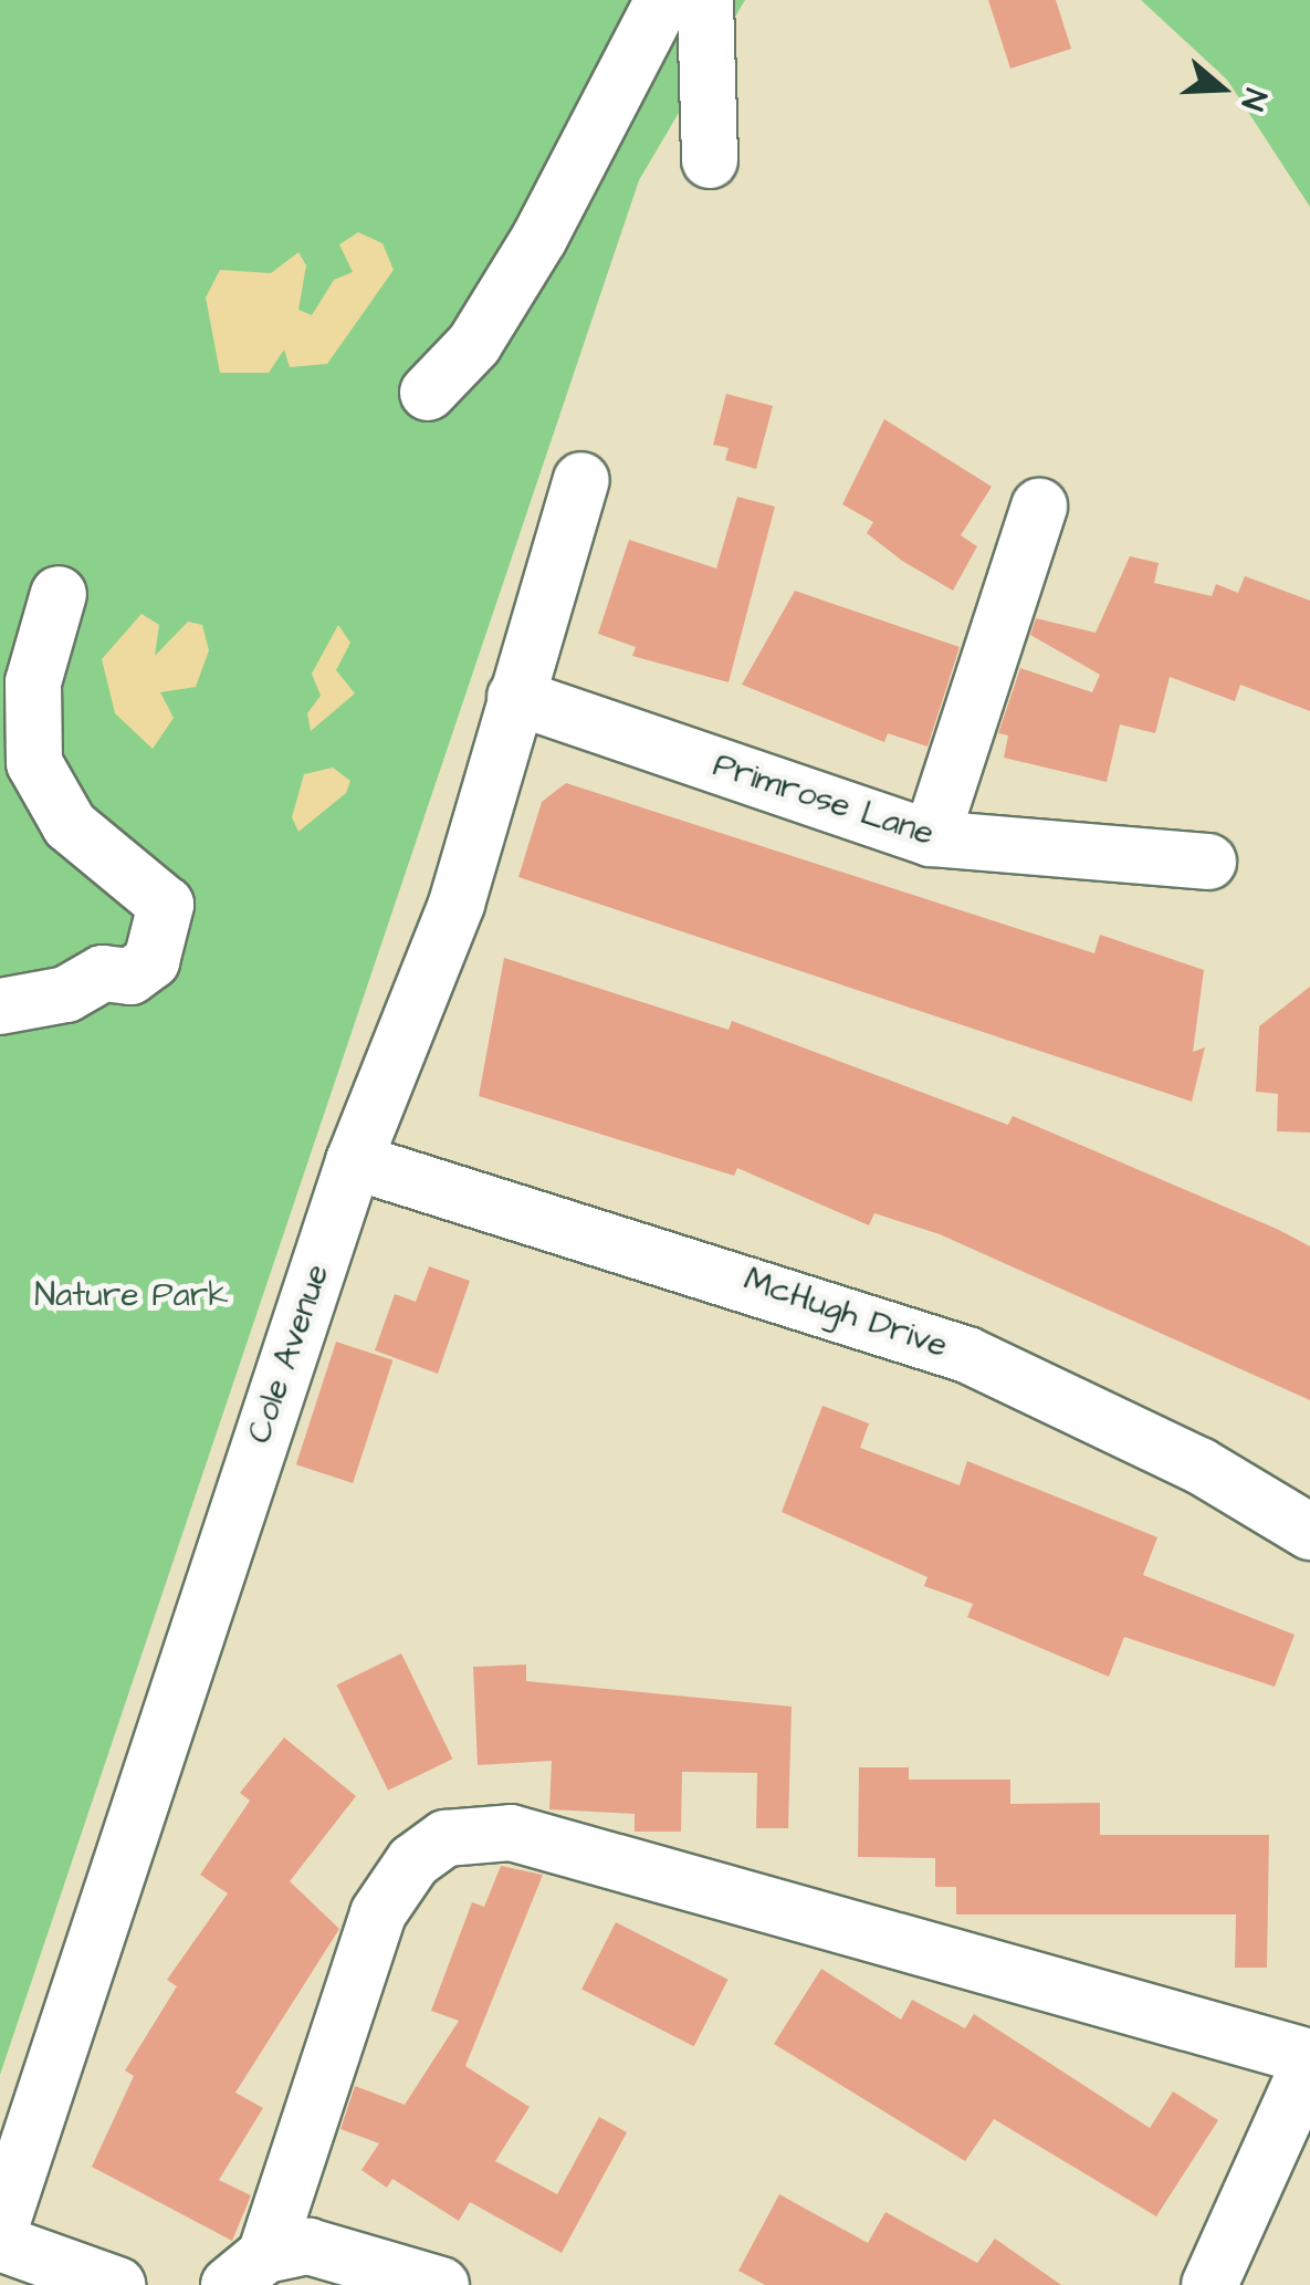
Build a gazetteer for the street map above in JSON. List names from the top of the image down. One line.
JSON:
{"streets":{"street":["Primrose Lane","McHugh Drive","Cole Avenue"]},"crossings":[["Primrose Lane","Cole Avenue"],["McHugh Drive","Cole Avenue"]],"parks":["Nature Park"],"north":"right"}
